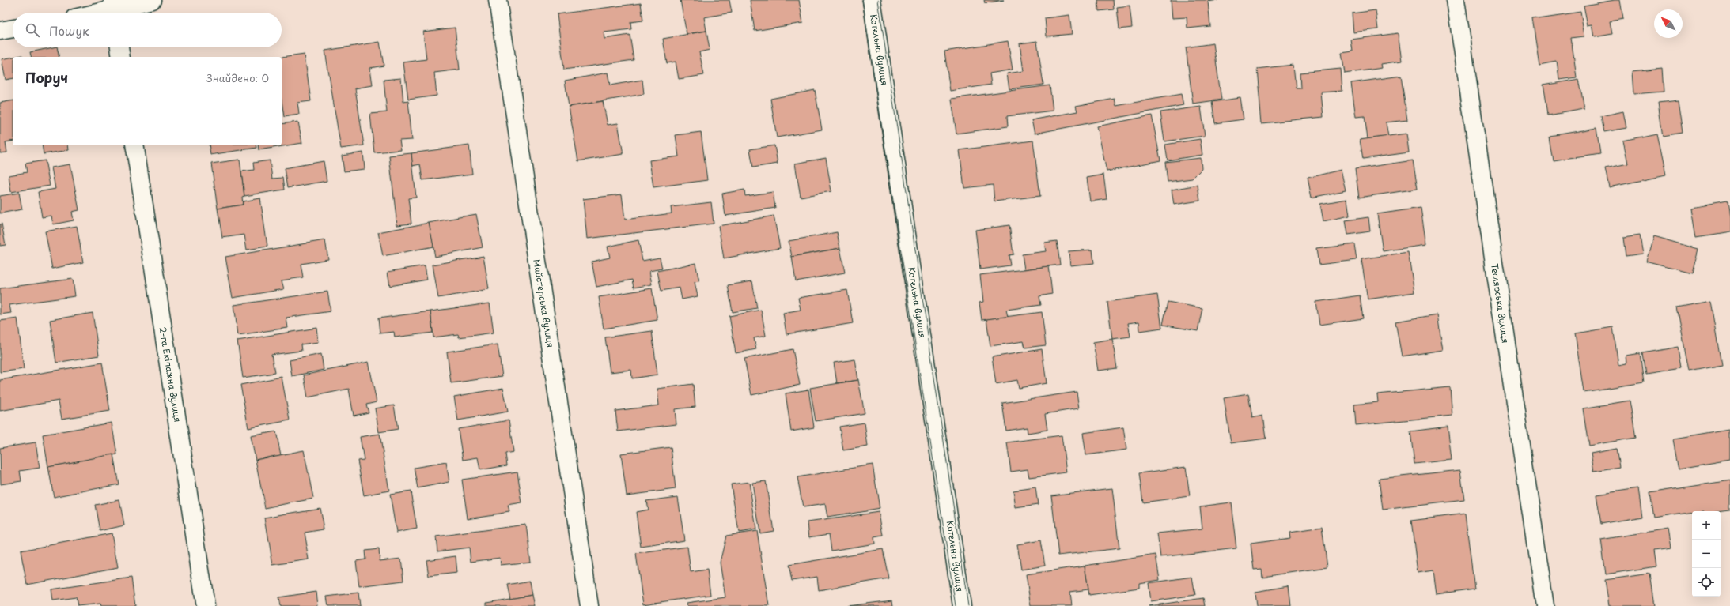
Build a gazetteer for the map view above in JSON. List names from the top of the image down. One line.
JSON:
{"streets":{"street":["Котельна вулиця","Майстерська вулиця","Теслярська вулиця","2-га Екіпажна вулиця"]},"north":"top left","page":{"search":"Пошук","heading":["Поруч","Знайдено: 0"],"map_buttons":["+","−"]}}
